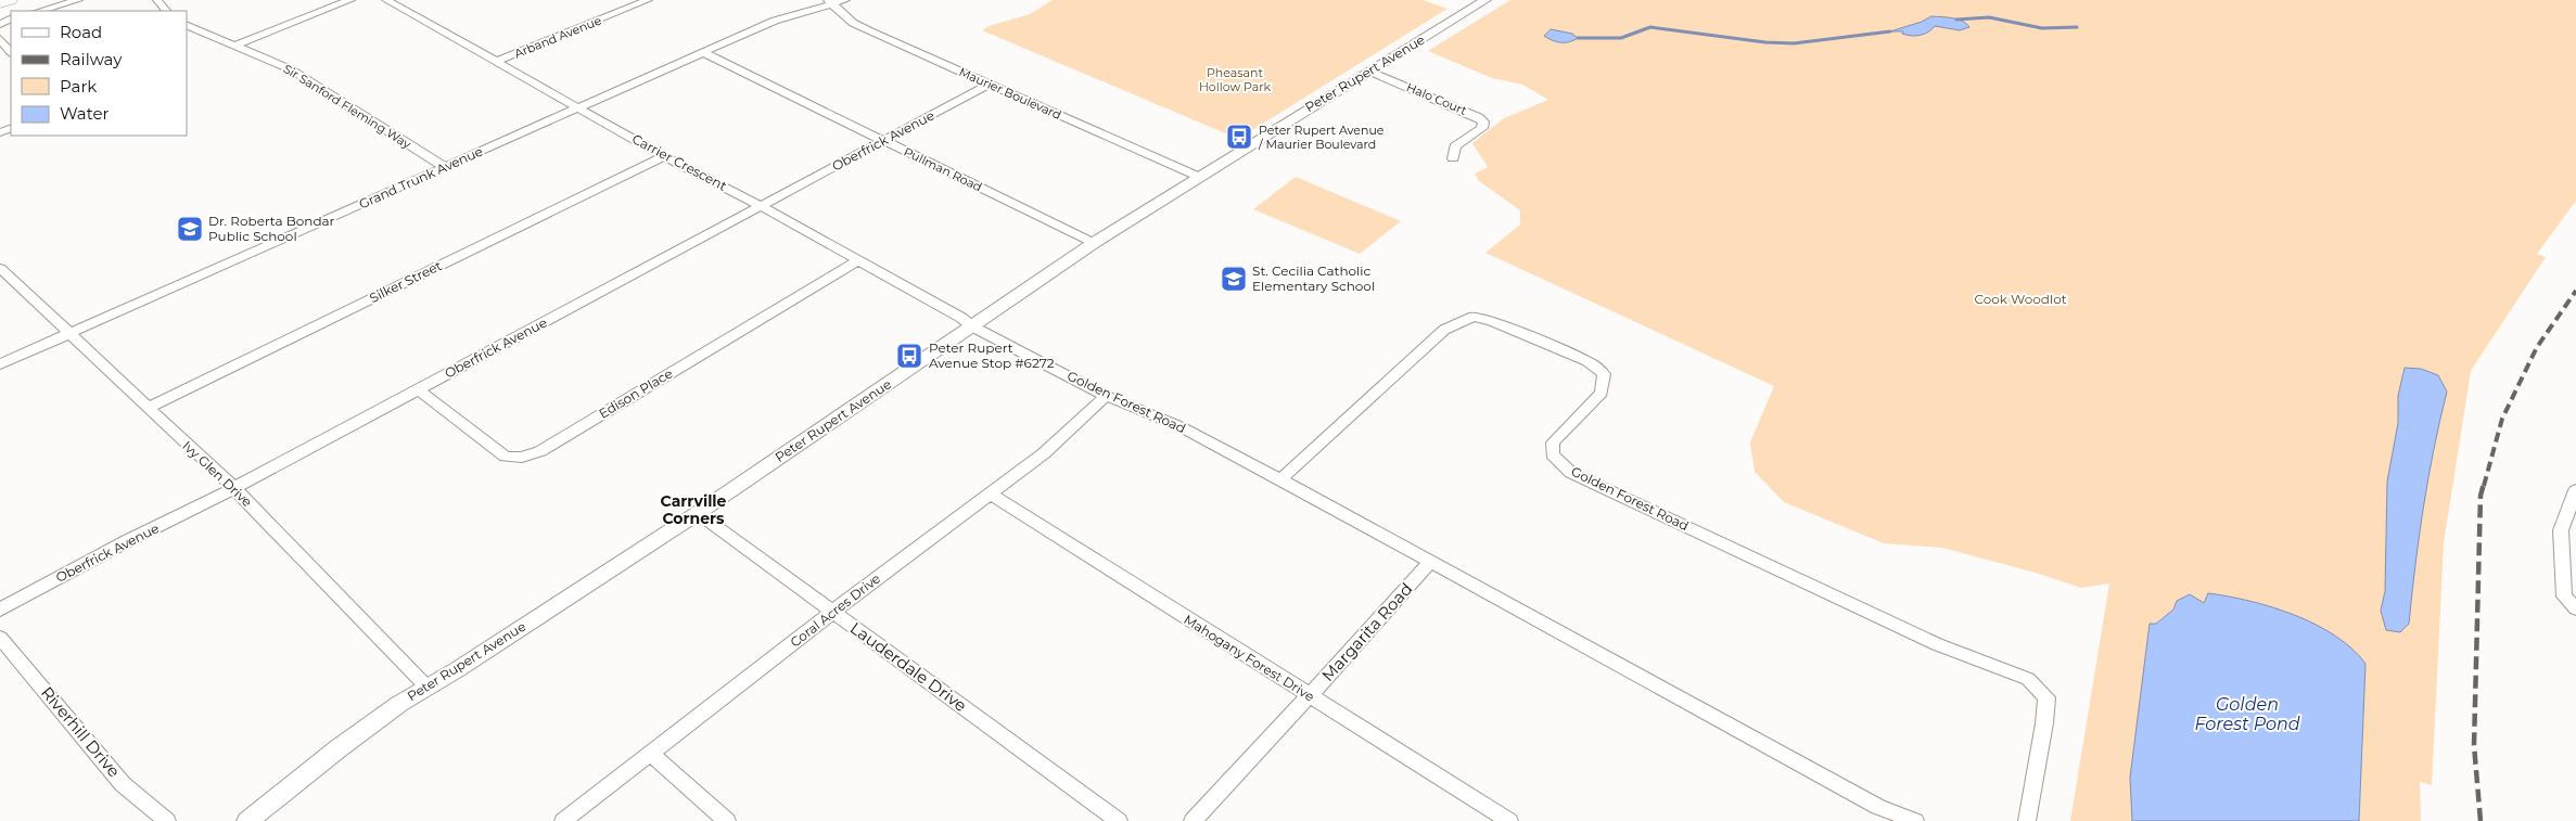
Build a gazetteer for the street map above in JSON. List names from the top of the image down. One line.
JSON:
{"streets":{"street":["Arband Avenue","Peter Rupert Avenue","Maurier Boulevard","Halo Court","Sir Sanford Fleming Way","Oberfrick Avenue","Carrier Crescent","Pullman Road","Grand Trunk Avenue","Silker Street","Edison Place","Golden Forest Road","Ivy Glen Drive","Coral Acres Drive","Margarita Road","Mahogany Forest Drive","Lauderdale Drive","Riverhill Drive"]},"crossings":[["Arband Avenue","Carrier Crescent"],["Peter Rupert Avenue","Maurier Boulevard"],["Peter Rupert Avenue","Halo Court"],["Peter Rupert Avenue","Carrier Crescent"],["Peter Rupert Avenue","Pullman Road"],["Peter Rupert Avenue","Golden Forest Road"],["Peter Rupert Avenue","Ivy Glen Drive"],["Peter Rupert Avenue","Lauderdale Drive"],["Maurier Boulevard","Oberfrick Avenue"],["Maurier Boulevard","Grand Trunk Avenue"],["Sir Sanford Fleming Way","Grand Trunk Avenue"],["Oberfrick Avenue","Carrier Crescent"],["Oberfrick Avenue","Pullman Road"],["Oberfrick Avenue","Edison Place"],["Oberfrick Avenue","Ivy Glen Drive"],["Carrier Crescent","Grand Trunk Avenue"],["Carrier Crescent","Silker Street"],["Carrier Crescent","Edison Place"],["Carrier Crescent","Golden Forest Road"],["Pullman Road","Grand Trunk Avenue"],["Grand Trunk Avenue","Ivy Glen Drive"],["Silker Street","Ivy Glen Drive"],["Golden Forest Road","Coral Acres Drive"],["Golden Forest Road","Margarita Road"],["Coral Acres Drive","Mahogany Forest Drive"],["Coral Acres Drive","Lauderdale Drive"],["Margarita Road","Mahogany Forest Drive"]],"districts":["Carrville Corners"],"water":["Golden Forest Pond"],"parks":["Pheasant Hollow Park","Cook Woodlot"],"places":{"bus stop":["Peter Rupert Avenue / Maurier Boulevard","Peter Rupert Avenue Stop #6272"],"school or university":["Dr. Roberta Bondar Public School","St. Cecilia Catholic Elementary School"]},"legend":["Road","Railway","Park","Water"]}
